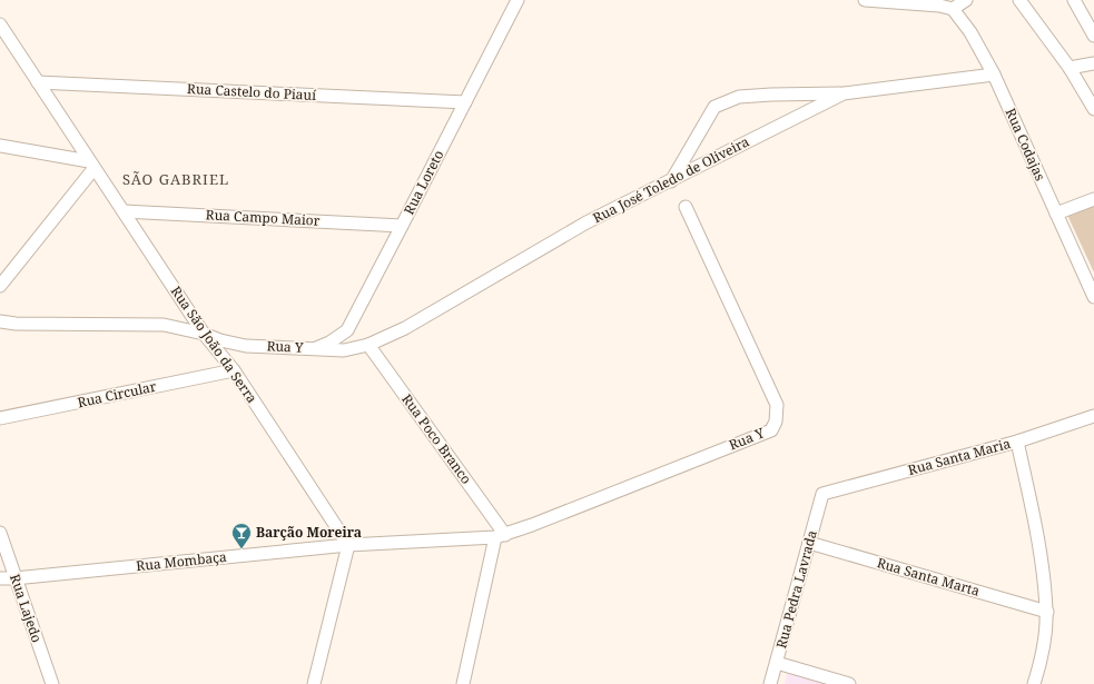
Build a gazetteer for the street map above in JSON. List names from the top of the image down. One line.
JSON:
{"streets":{"street":["Rua Castelo do Piauí","Rua Codajas","Rua José Toledo de Oliveira","Rua Loreto","Rua Campo Maior","Rua São João da Serra","Rua Y","Rua Circular","Rua Poco Branco","Rua Santa Maria","Rua Mombaça","Rua Santa Marta","Rua Pedra Lavrada","Rua Lajedo"]},"crossings":[["Rua Castelo do Piauí","Rua Loreto"],["Rua Castelo do Piauí","Rua São João da Serra"],["Rua Codajas","Rua José Toledo de Oliveira"],["Rua José Toledo de Oliveira","Rua Y"],["Rua José Toledo de Oliveira","Rua Poco Branco"],["Rua Loreto","Rua Campo Maior"],["Rua Loreto","Rua Y"],["Rua Campo Maior","Rua São João da Serra"],["Rua São João da Serra","Rua Y"],["Rua São João da Serra","Rua Circular"],["Rua São João da Serra","Rua Mombaça"],["Rua Y","Rua Poco Branco"],["Rua Y","Rua Mombaça"],["Rua Poco Branco","Rua Mombaça"],["Rua Santa Maria","Rua Pedra Lavrada"],["Rua Mombaça","Rua Lajedo"],["Rua Santa Marta","Rua Pedra Lavrada"]],"districts":["SÃO GABRIEL"],"places":{"bar":["Barção Moreira"]}}
